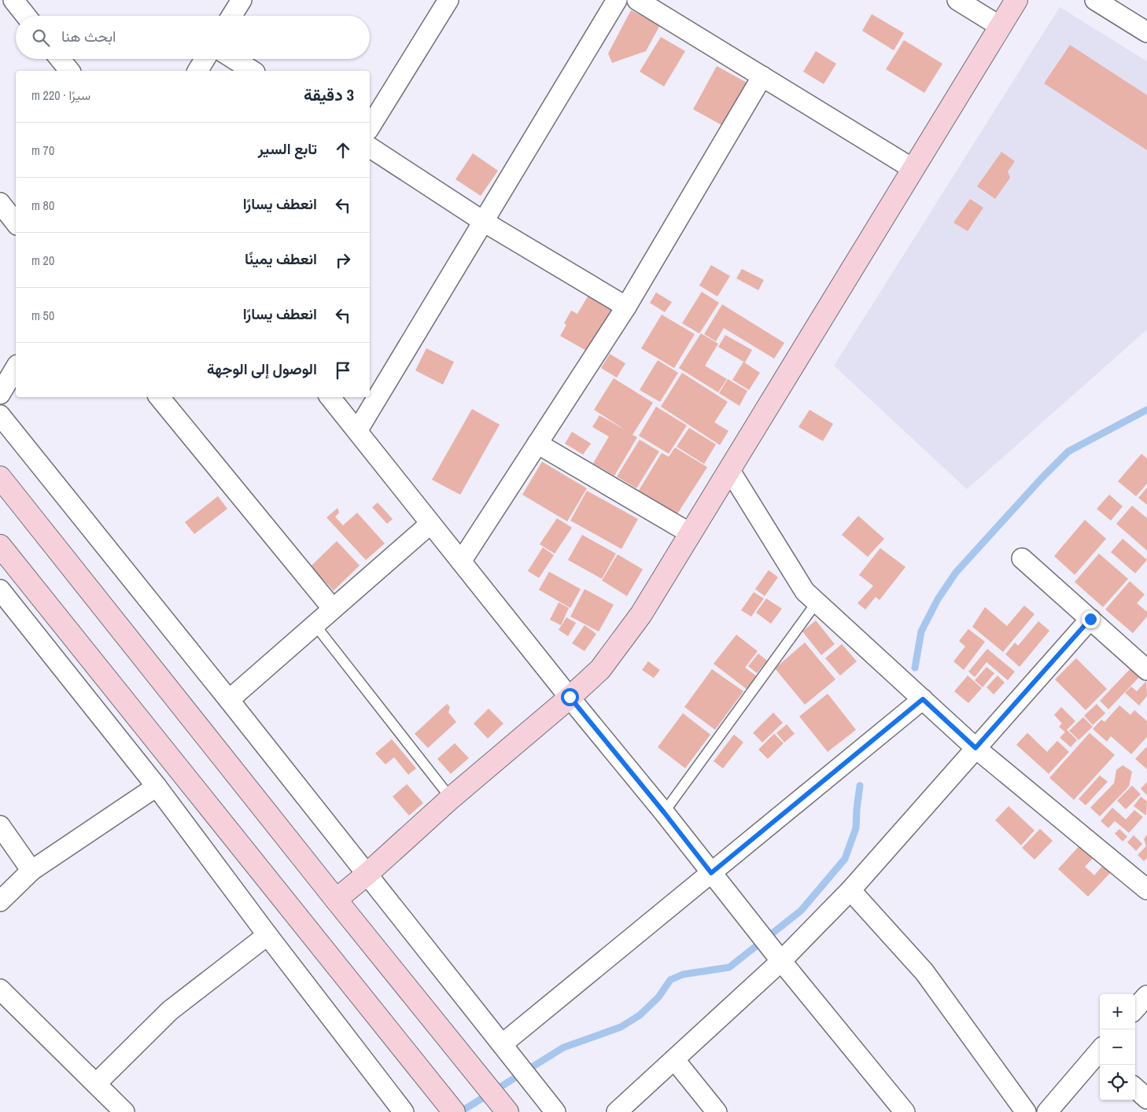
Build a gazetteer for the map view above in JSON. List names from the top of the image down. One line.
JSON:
{"page":{"search":"ابحث هنا","heading":["3 دقيقة","سيرًا · 220 m"],"list":[["تابع السير","70 m"],["انعطف يسارًا","80 m"],["انعطف يمينًا","20 m"],["انعطف يسارًا","50 m"],"الوصول إلى الوجهة"],"map_buttons":["+","−"]}}
